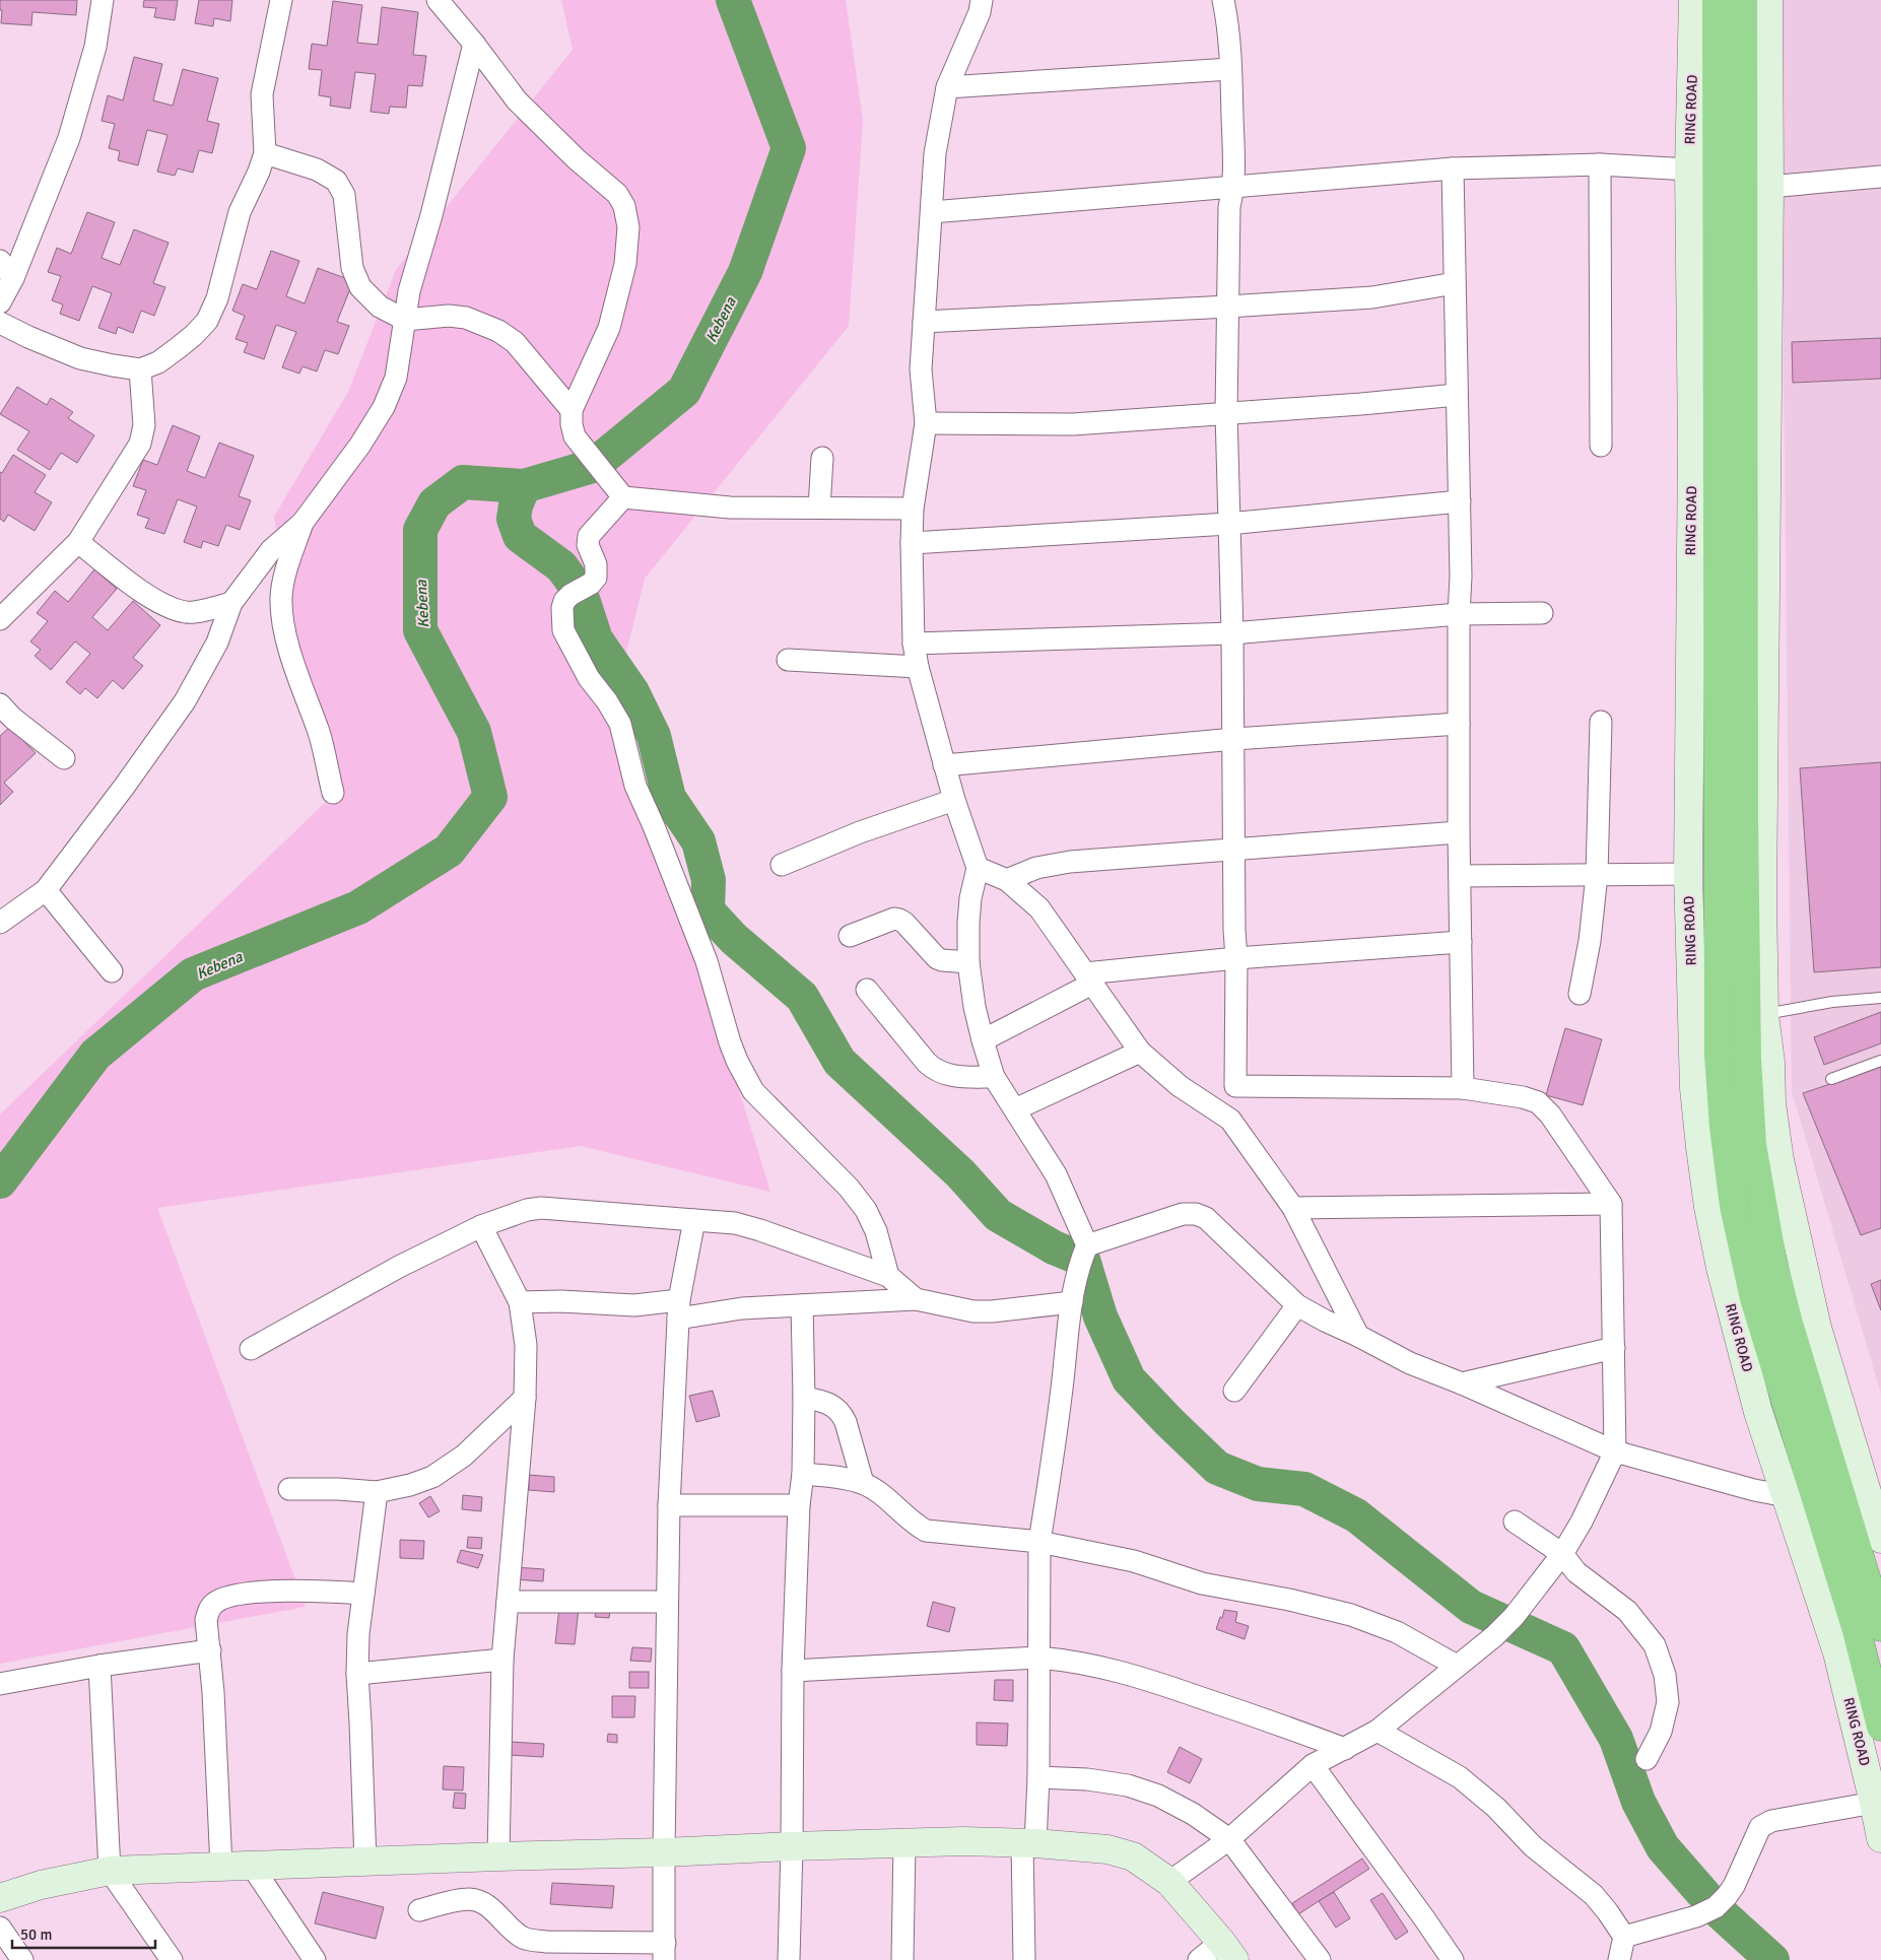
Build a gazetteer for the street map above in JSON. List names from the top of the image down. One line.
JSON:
{"streets":{"highway":["RING ROAD"]},"water":["Kebena"],"scale_bar":"50 m"}
